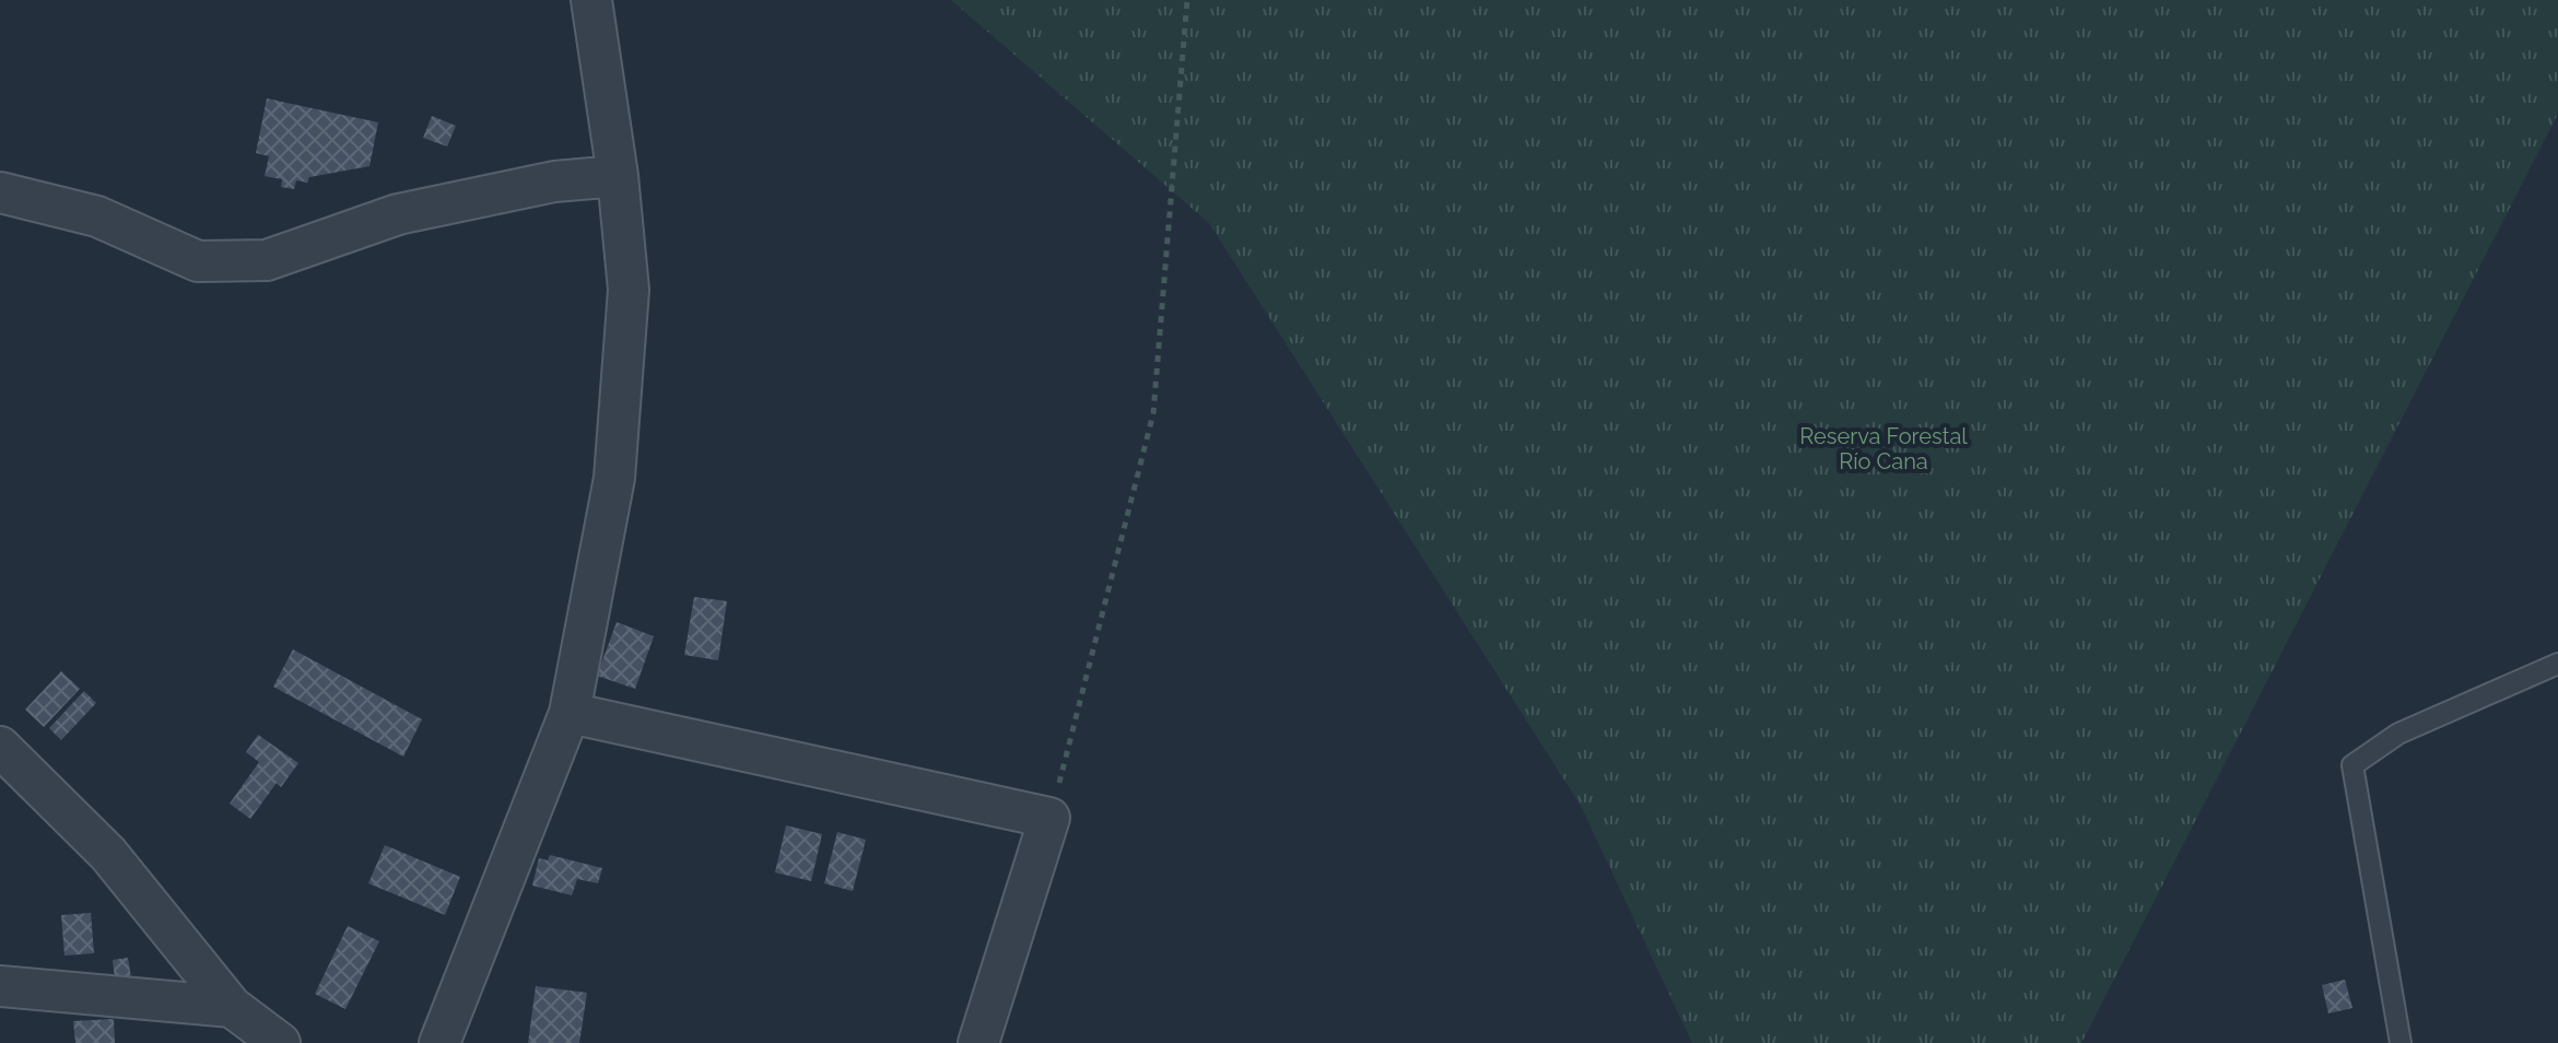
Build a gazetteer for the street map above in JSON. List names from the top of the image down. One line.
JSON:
{"parks":["Reserva Forestal Río Cana"]}
